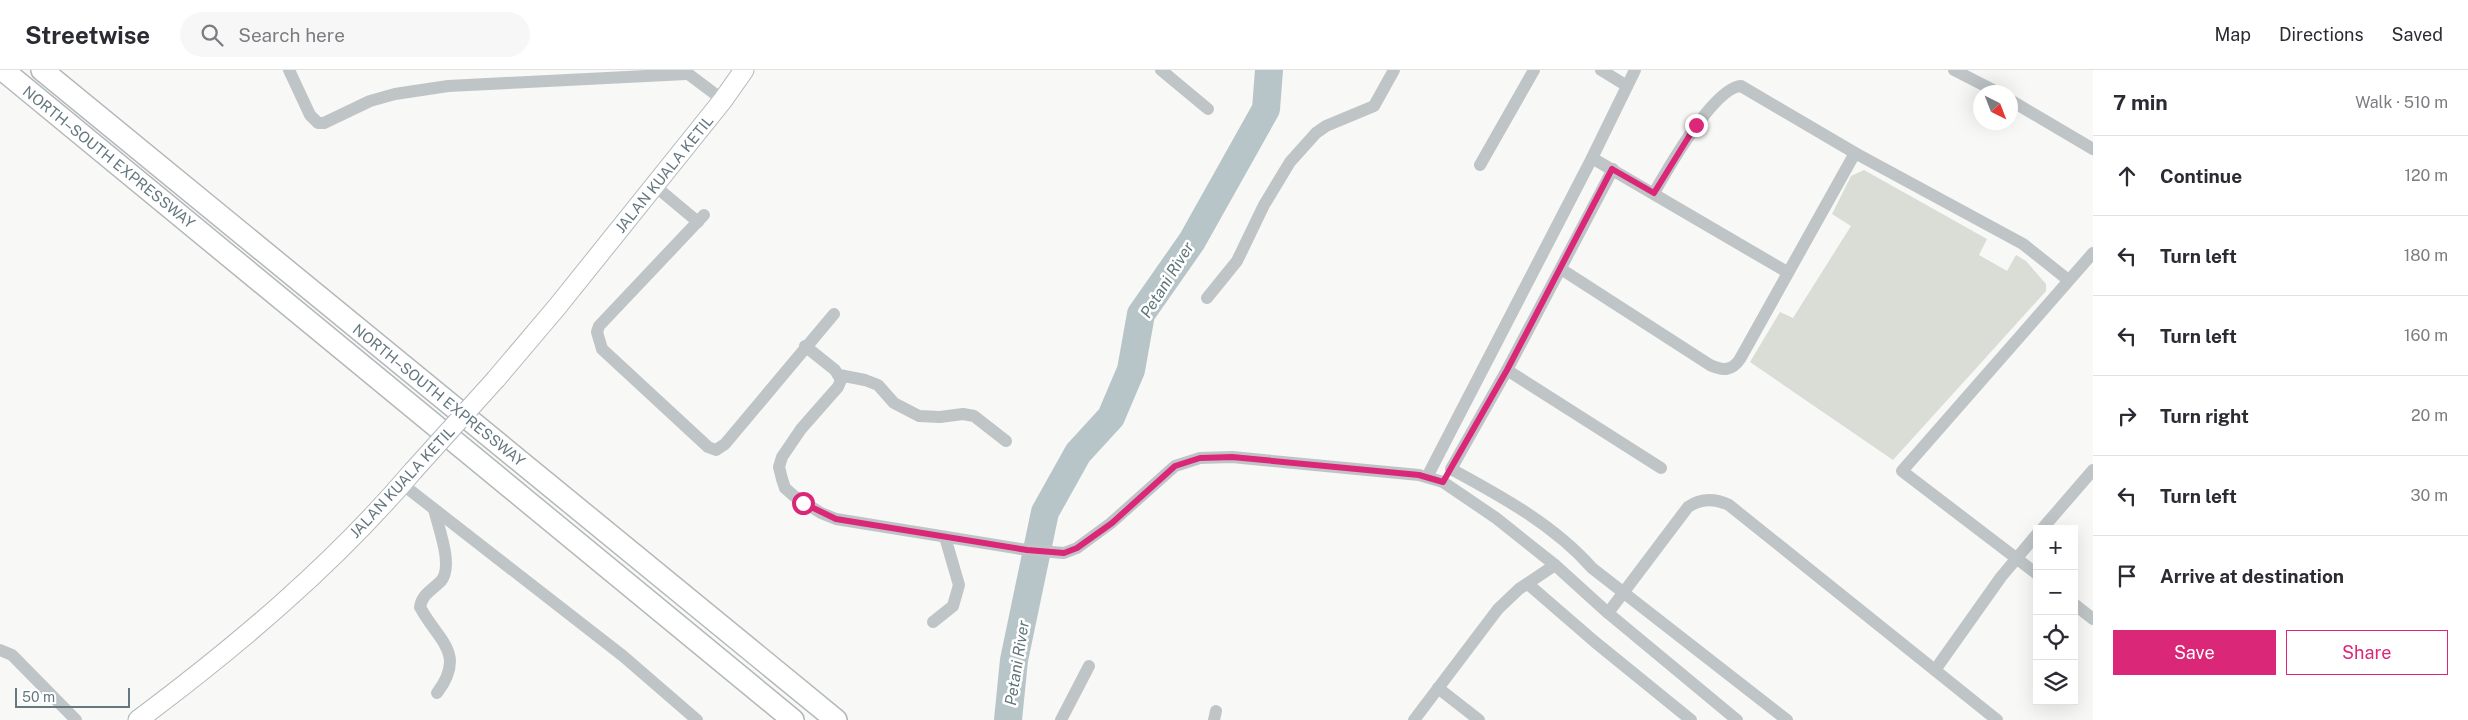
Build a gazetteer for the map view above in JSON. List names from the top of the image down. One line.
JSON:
{"streets":{"highway":["NORTH–SOUTH EXPRESSWAY"],"main road":["JALAN KUALA KETIL"]},"water":["Petani River"],"scale_bar":"50 m","north":"bottom right","page":{"header":"Streetwise","search":"Search here","nav":["Map","Directions","Saved"],"heading":["7 min","Walk · 510 m"],"list":[["Continue","120 m"],["Turn left","180 m"],["Turn left","160 m"],["Turn right","20 m"],["Turn left","30 m"],"Arrive at destination"],"map_buttons":["+","−"],"buttons":["Save","Share"],"scale":"50 m"}}
